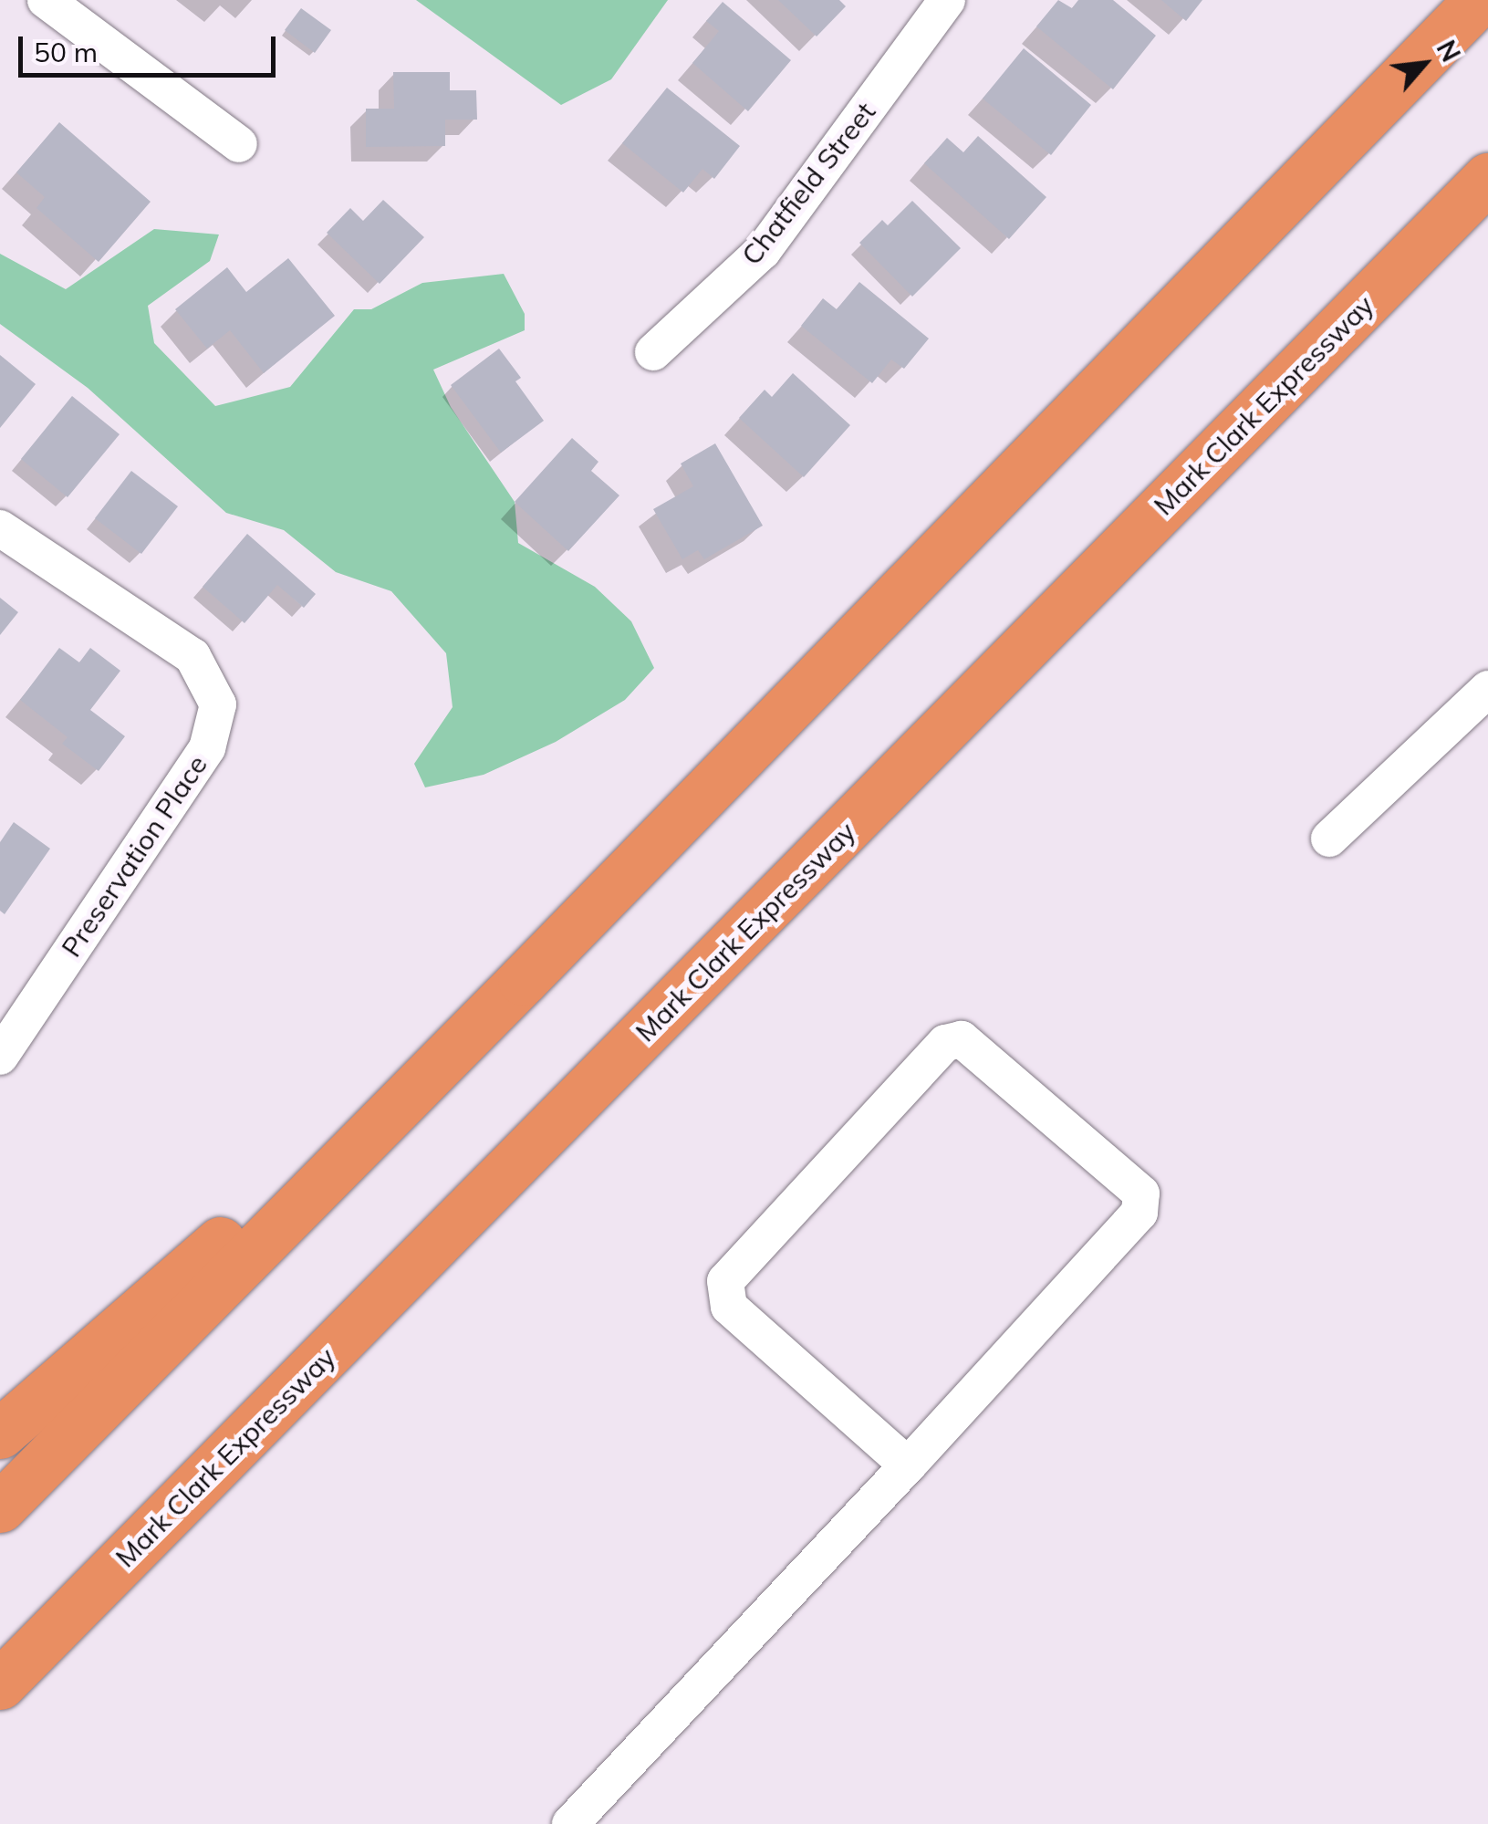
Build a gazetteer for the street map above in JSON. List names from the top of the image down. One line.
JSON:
{"streets":{"highway":["Mark Clark Expressway"],"street":["Chatfield Street","Preservation Place"]},"scale_bar":"50 m","north":"top right"}
